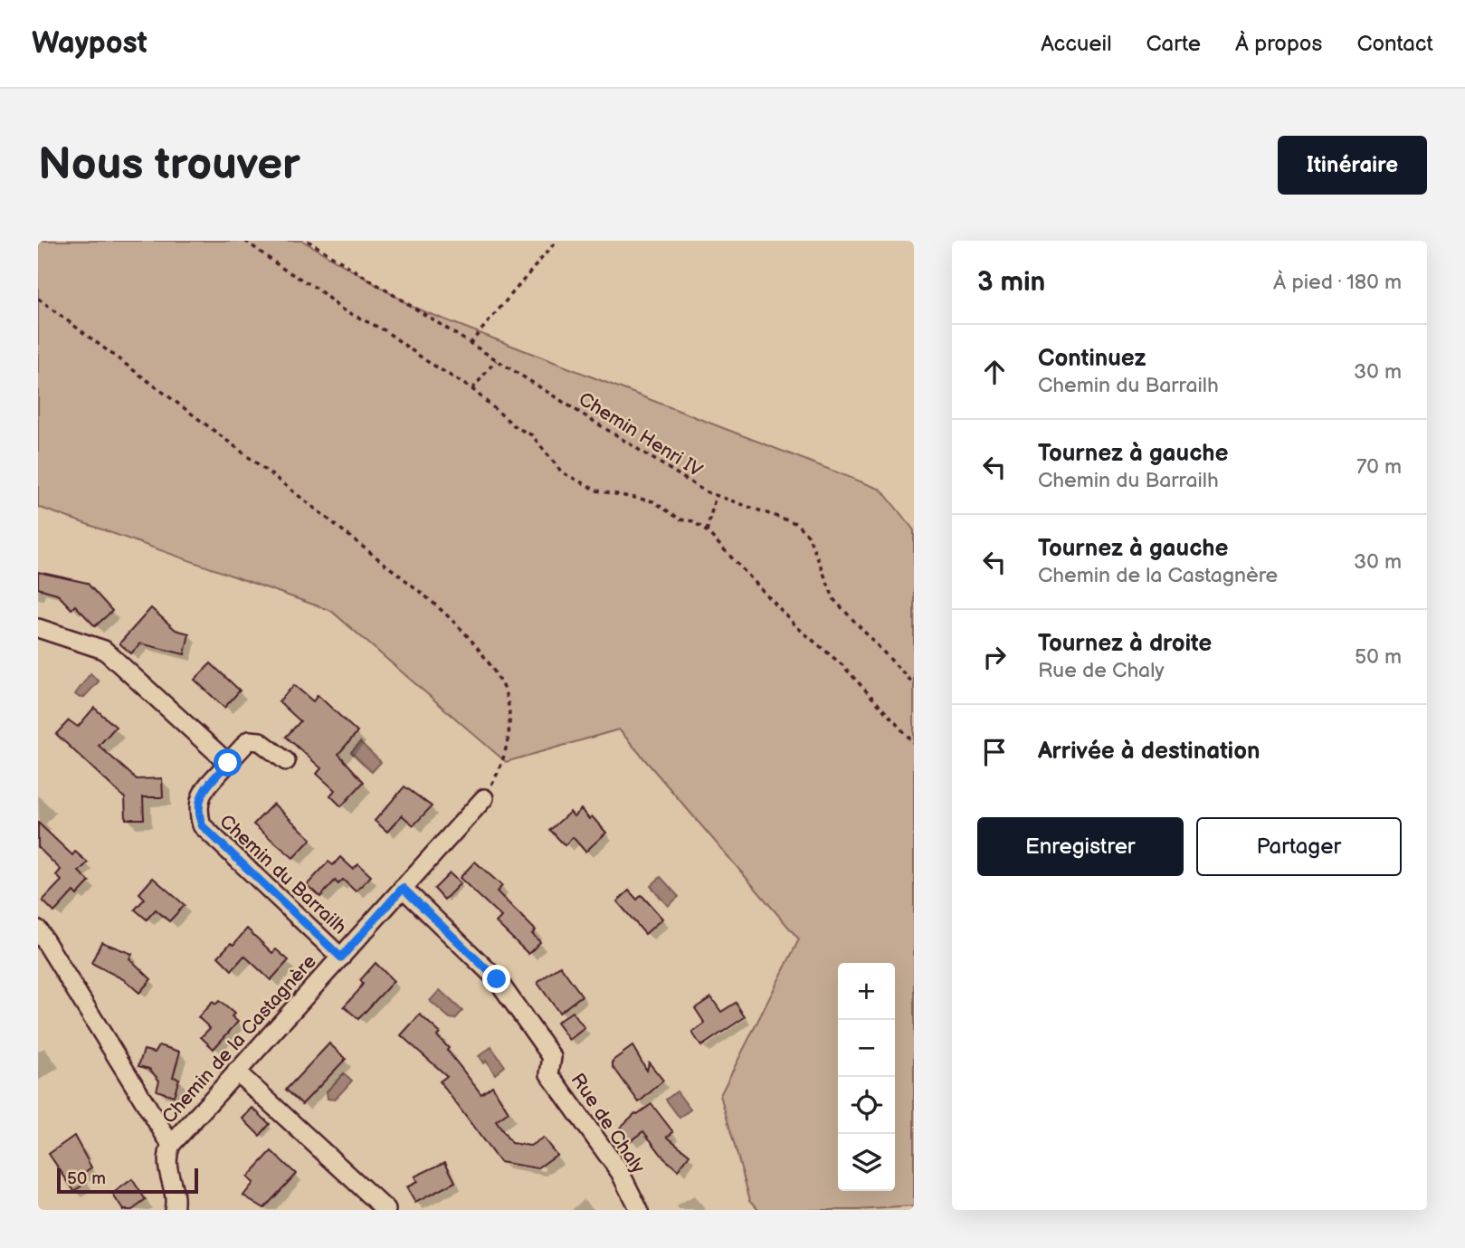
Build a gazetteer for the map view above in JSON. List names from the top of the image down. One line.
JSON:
{"streets":{"street":["Chemin du Barrailh","Chemin de la Castagnère","Rue de Chaly"],"path":["Chemin Henri IV"]},"crossings":[["Chemin du Barrailh","Chemin de la Castagnère"],["Chemin de la Castagnère","Rue de Chaly"]],"scale_bar":"50 m","page":{"header":"Waypost","nav":["Accueil","Carte","À propos","Contact"],"buttons":["Itinéraire",["Enregistrer","Partager"]],"title":"Nous trouver","heading":["3 min","À pied · 180 m"],"list":[["Continuez","Chemin du Barrailh","30 m"],["Tournez à gauche","Chemin du Barrailh","70 m"],["Tournez à gauche","Chemin de la Castagnère","30 m"],["Tournez à droite","Rue de Chaly","50 m"],"Arrivée à destination"],"map_buttons":["+","−"],"scale":"50 m"}}
